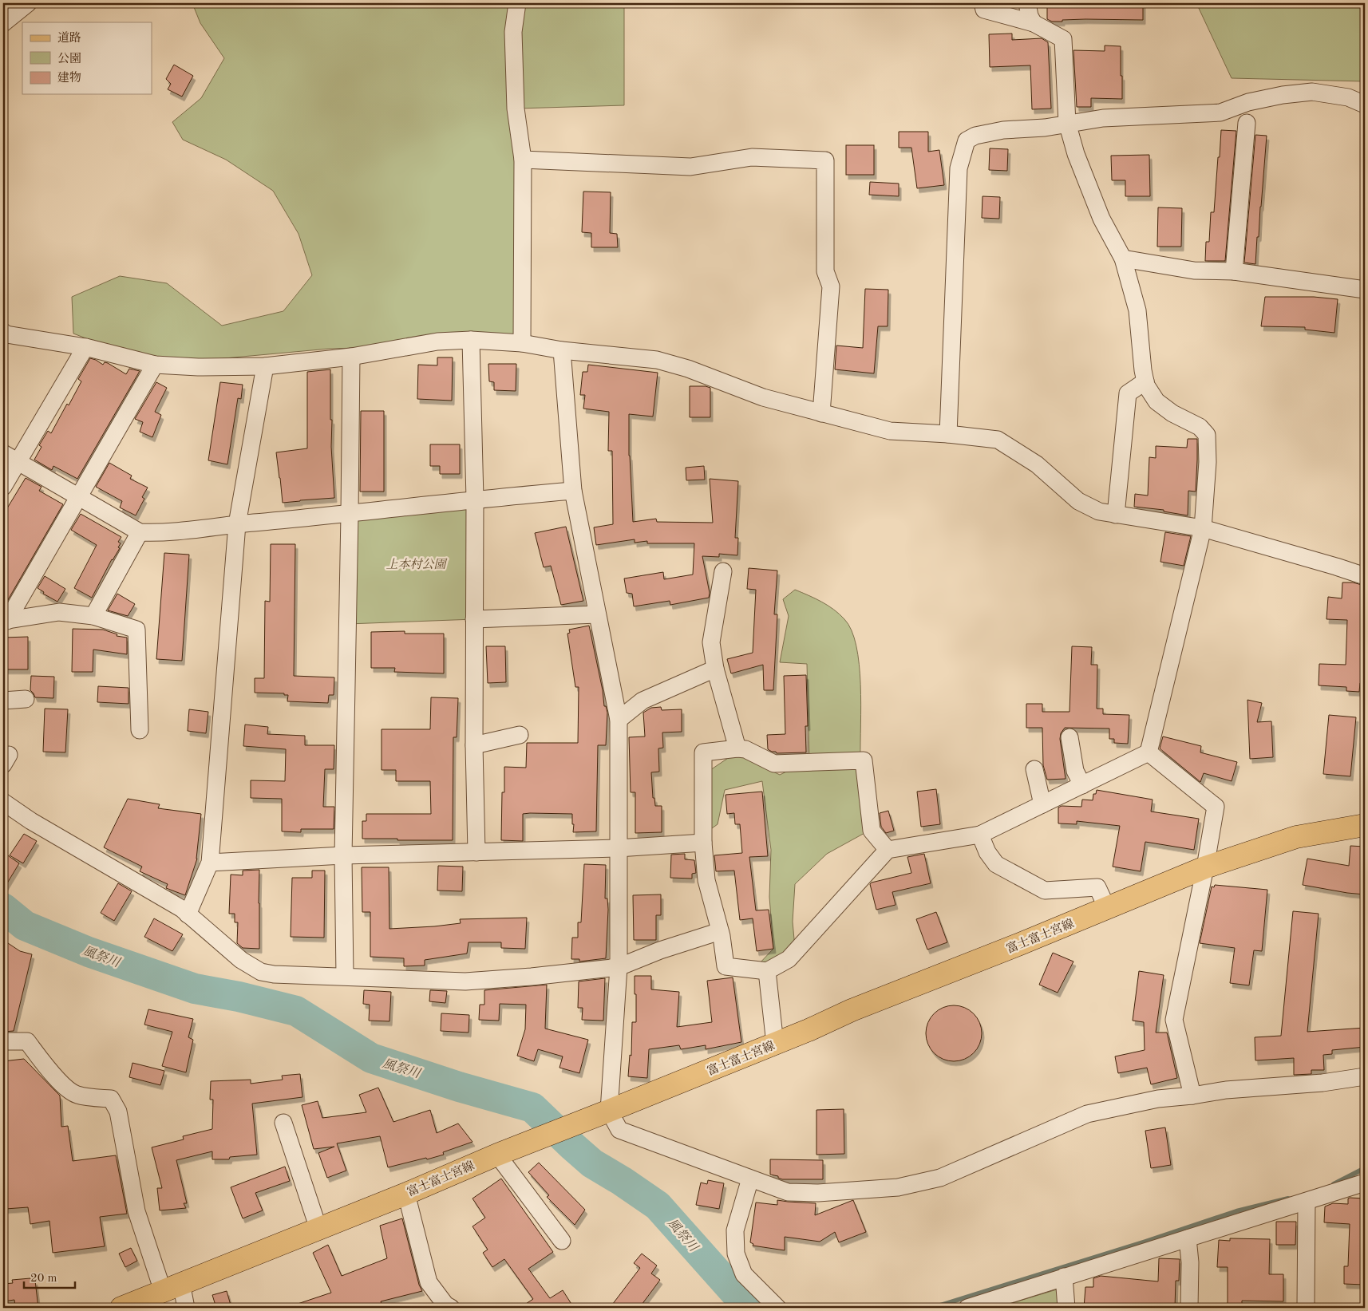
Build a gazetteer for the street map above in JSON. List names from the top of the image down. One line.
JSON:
{"streets":{"main road":["富士富士宮線"]},"water":["風祭川"],"parks":["上本村公園"],"legend":["道路","公園","建物"],"scale_bar":"20 m"}
